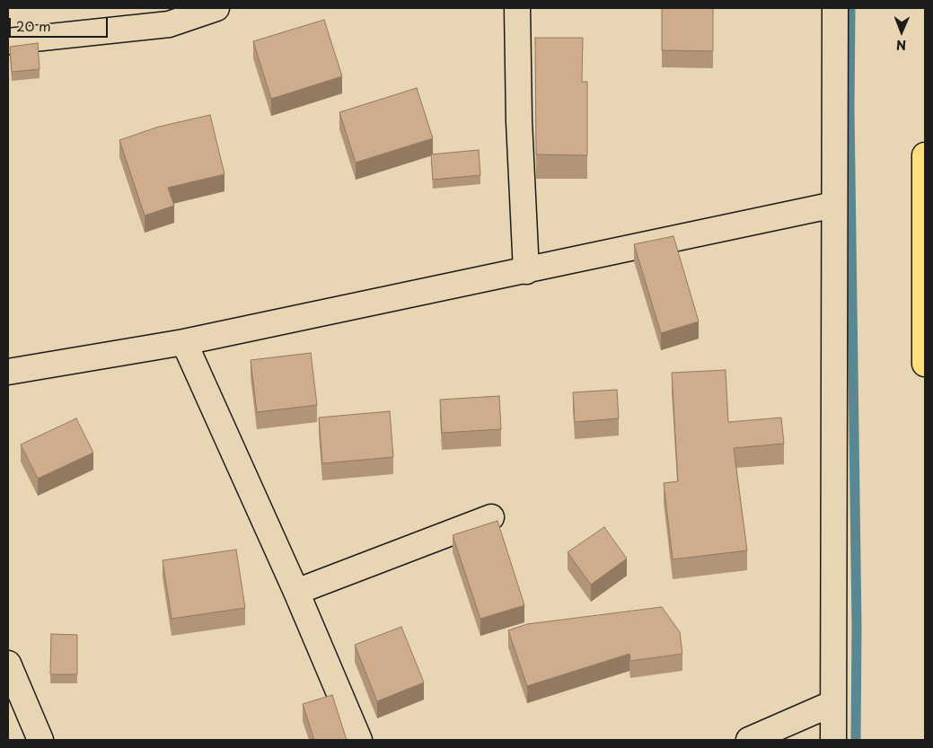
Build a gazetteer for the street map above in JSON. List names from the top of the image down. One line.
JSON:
{"scale_bar":"20 m","north":"bottom"}
